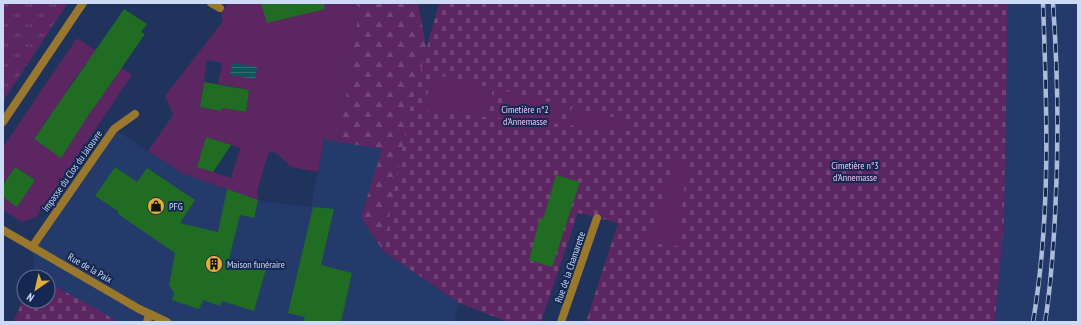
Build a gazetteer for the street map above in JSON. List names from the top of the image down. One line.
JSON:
{"streets":{"street":["Impasse du Clos du Jalouvre","Rue de la Chamarette","Rue de la Paix"]},"crossings":[["Impasse du Clos du Jalouvre","Rue de la Paix"]],"parks":["Cimetière n°2 d'Annemasse","Cimetière n°3 d'Annemasse"],"places":{"shop":["PFG"],"building":["Maison funéraire"]},"north":"bottom left"}
